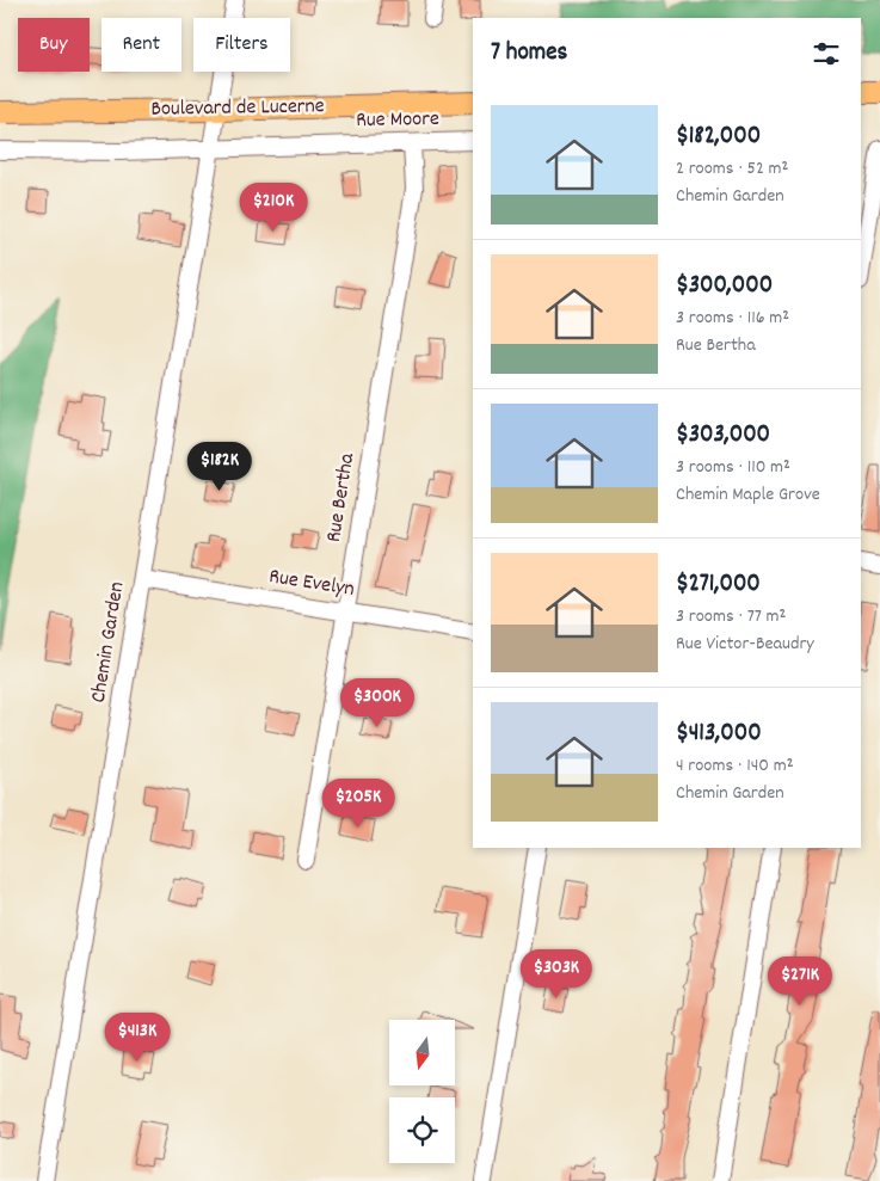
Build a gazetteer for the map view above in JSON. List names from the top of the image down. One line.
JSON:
{"streets":{"main road":["Boulevard de Lucerne"],"street":["Rue Moore","Rue Bertha","Rue Evelyn","Chemin Garden"]},"crossings":[["Boulevard de Lucerne","Chemin Garden"],["Rue Moore","Rue Bertha"],["Rue Moore","Chemin Garden"],["Rue Bertha","Rue Evelyn"],["Rue Evelyn","Chemin Garden"]],"north":"bottom","page":{"chip":["Buy","Rent","Filters"],"heading":"7 homes","list":[{"name":"$182,000","note":"2 rooms · 52 m² · Chemin Garden"},{"name":"$300,000","note":"3 rooms · 116 m² · Rue Bertha"},{"name":"$303,000","note":"3 rooms · 110 m² · Chemin Maple Grove"},{"name":"$271,000","note":"3 rooms · 77 m² · Rue Victor-Beaudry"},{"name":"$413,000","note":"4 rooms · 140 m² · Chemin Garden"}],"price":["$210K","$182K","$300K","$205K","$303K","$271K","$413K"]}}
